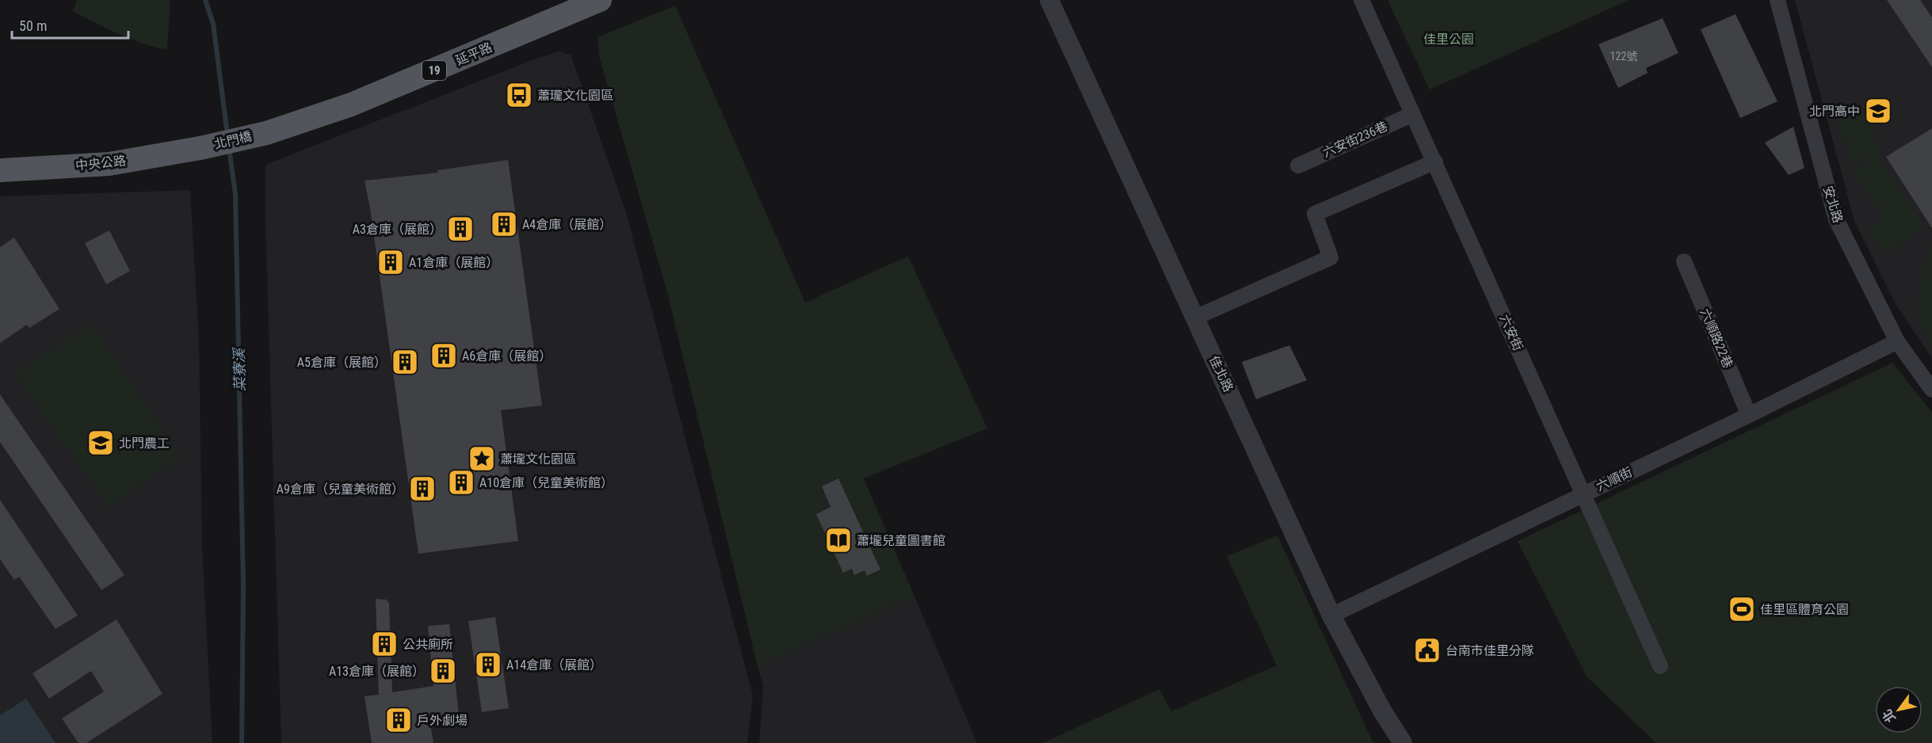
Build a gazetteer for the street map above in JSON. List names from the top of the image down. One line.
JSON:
{"streets":{"main road":["延平路","19","北門橋","中央公路"],"street":["六安街236巷","安北路","六安街","六順路22巷","佳北路","六順街"]},"crossings":[["延平路","北門橋"],["六安街236巷","六安街"],["北門橋","中央公路"],["安北路","六順街"],["六安街","六順街"],["六順路22巷","六順街"],["佳北路","六順街"]],"water":["菜寮溪"],"parks":["佳里公園"],"places":{"bus stop":["蕭瓏文化園區"],"school or university":["北門高中","北門農工"],"building":["A4倉庫（展館）","A3倉庫（展館）","A1倉庫（展館）","A6倉庫（展館）","A5倉庫（展館）","A10倉庫（兒童美術館）","A9倉庫（兒童美術館）","公共廁所","A14倉庫（展館）","A13倉庫（展館）","戶外劇場"],"place":["蕭壠文化園區"],"library":["蕭壠兒童圖書館"],"sports":["佳里區體育公園"],"public building":["台南市佳里分隊"]},"house_numbers":["122號"],"scale_bar":"50 m","north":"bottom left"}
